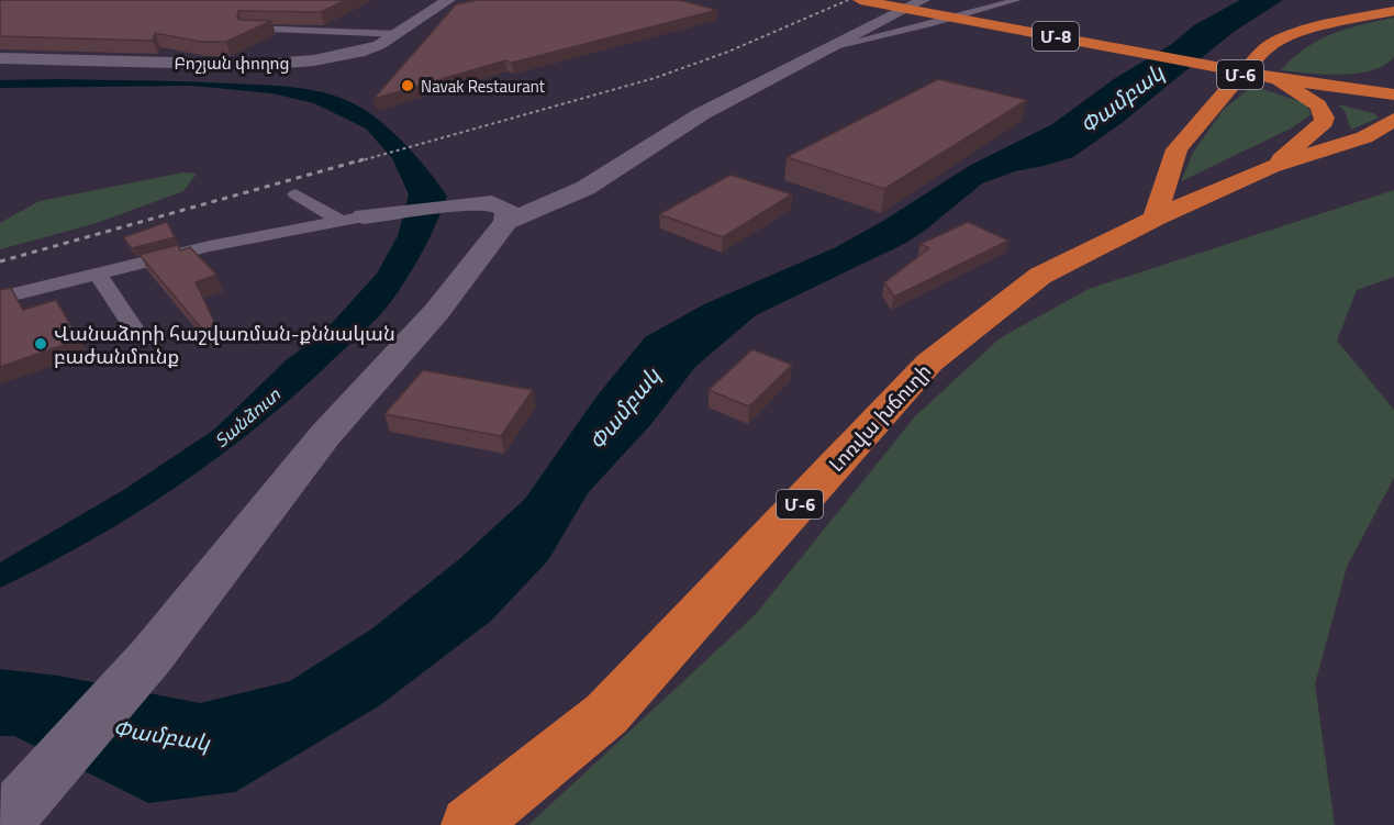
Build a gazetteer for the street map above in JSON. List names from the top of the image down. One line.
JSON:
{"streets":{"highway":["Մ-8","Մ-6","Լոռվա խճուղի"],"street":["Բոշյան փողոց"]},"crossings":[["Մ-8","Մ-6"],["Մ-6","Լոռվա խճուղի"]],"water":["Փամբակ","Տանձուտ"],"places":["Navak Restaurant","Վանաձորի հաշվառման-քննական բաժանմունք"]}
